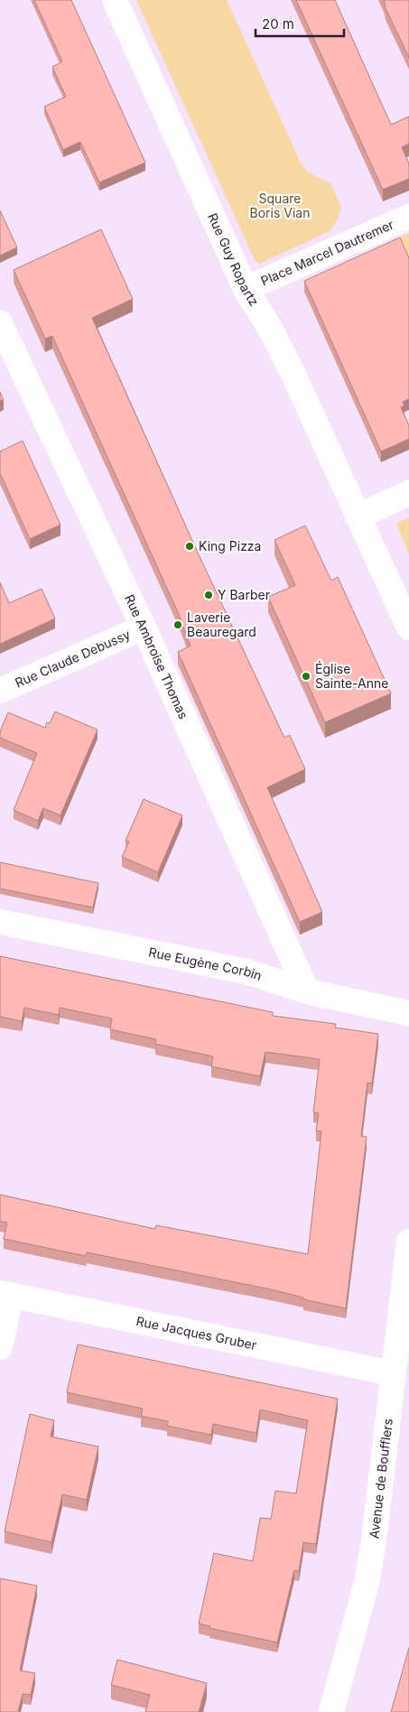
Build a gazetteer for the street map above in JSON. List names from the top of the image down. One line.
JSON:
{"streets":{"street":["Place Marcel Dautremer","Rue Guy Ropartz","Rue Ambroise Thomas","Rue Claude Debussy","Rue Eugène Corbin","Rue Jacques Gruber","Avenue de Boufflers"]},"crossings":[["Place Marcel Dautremer","Rue Guy Ropartz"],["Rue Ambroise Thomas","Rue Claude Debussy"],["Rue Ambroise Thomas","Rue Eugène Corbin"],["Rue Jacques Gruber","Avenue de Boufflers"]],"parks":["Square Boris Vian"],"places":["King Pizza","Y Barber","Laverie Beauregard","Église Sainte-Anne"],"scale_bar":"20 m"}
